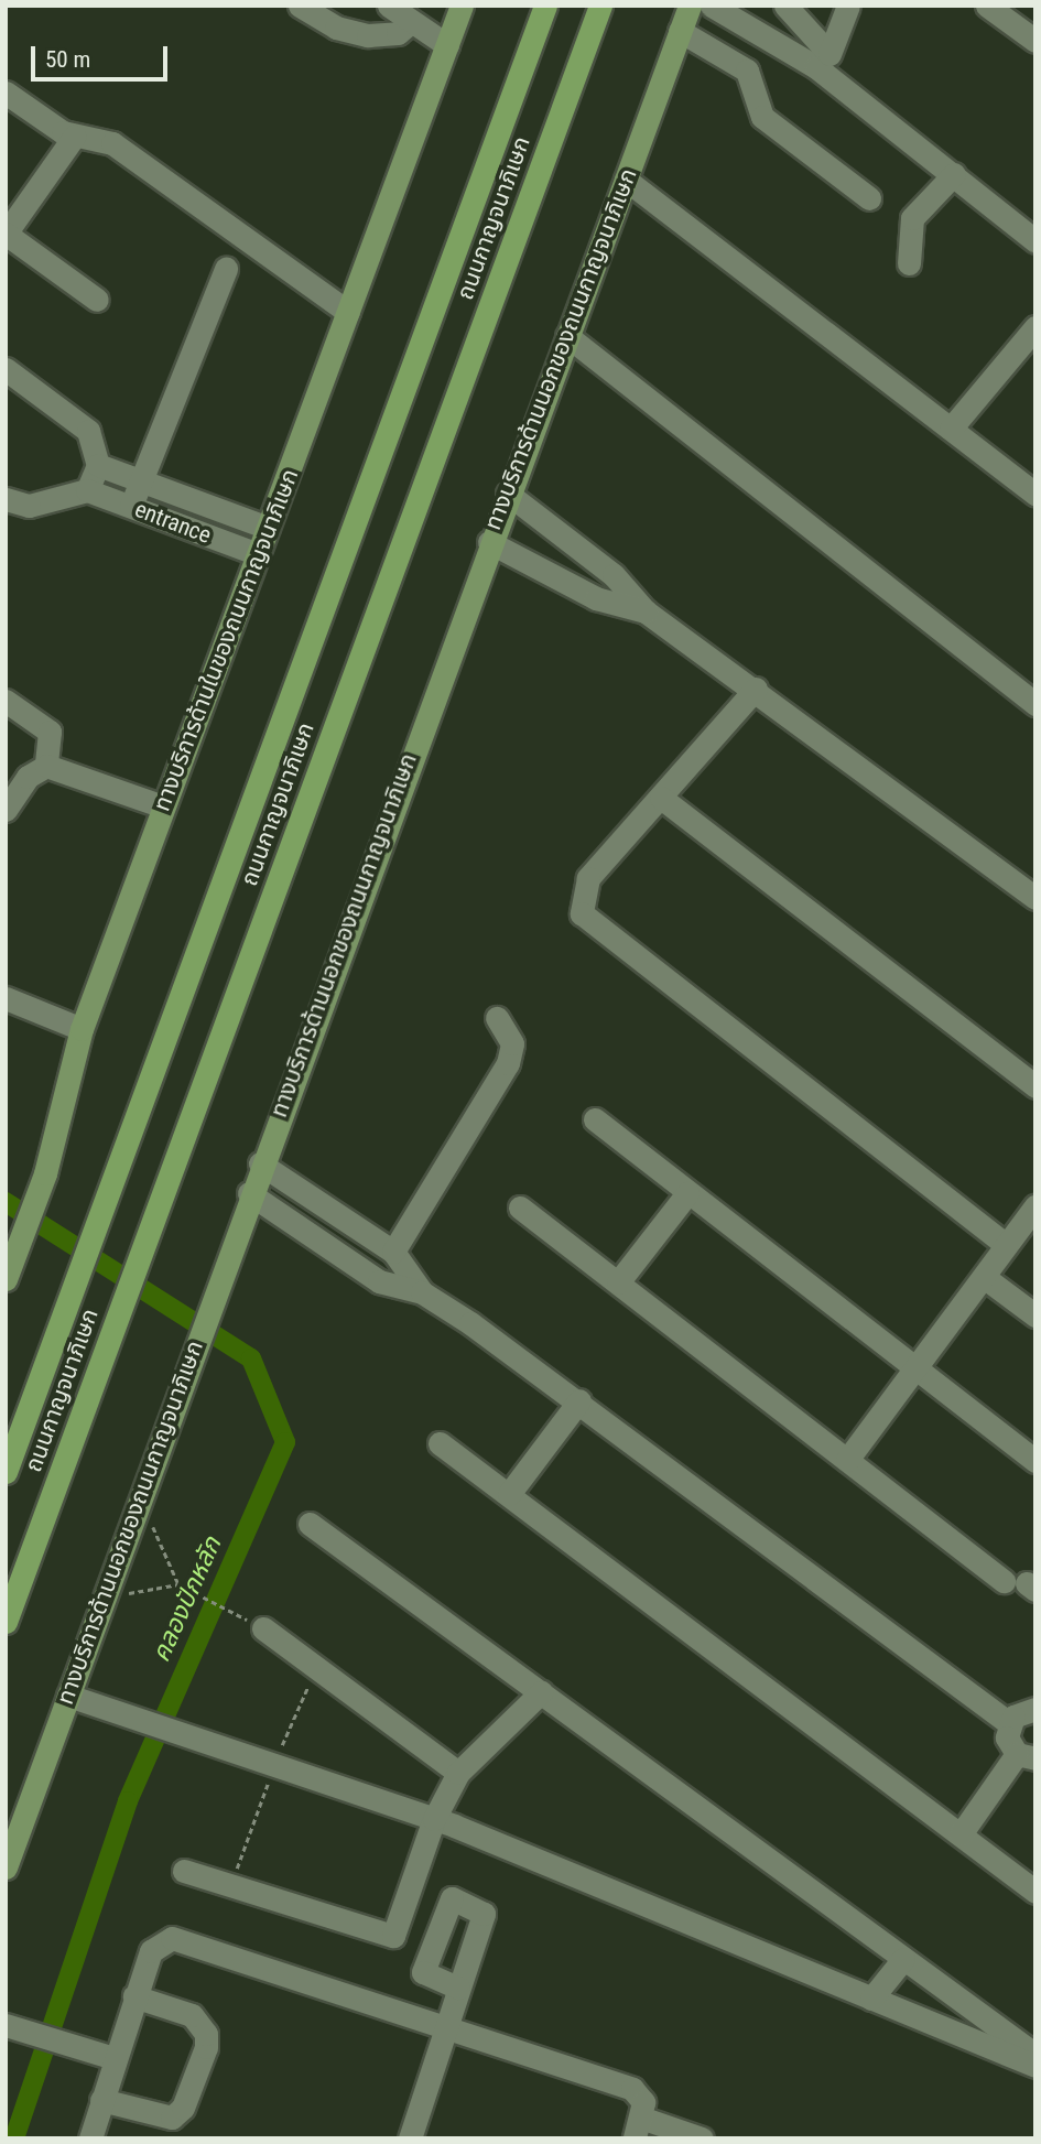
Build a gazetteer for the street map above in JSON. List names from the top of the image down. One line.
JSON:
{"streets":{"highway":["ถนนกาญจนาภิเษก"],"main road":["ทางบริการด้านนอกของถนนกาญจนาภิเษก","ทางบริการด้านในของถนนกาญจนาภิเษก"],"street":["entrance"]},"crossings":[["entrance","ทางบริการด้านในของถนนกาญจนาภิเษก"]],"water":["คลองปักหลัก"],"scale_bar":"50 m"}
